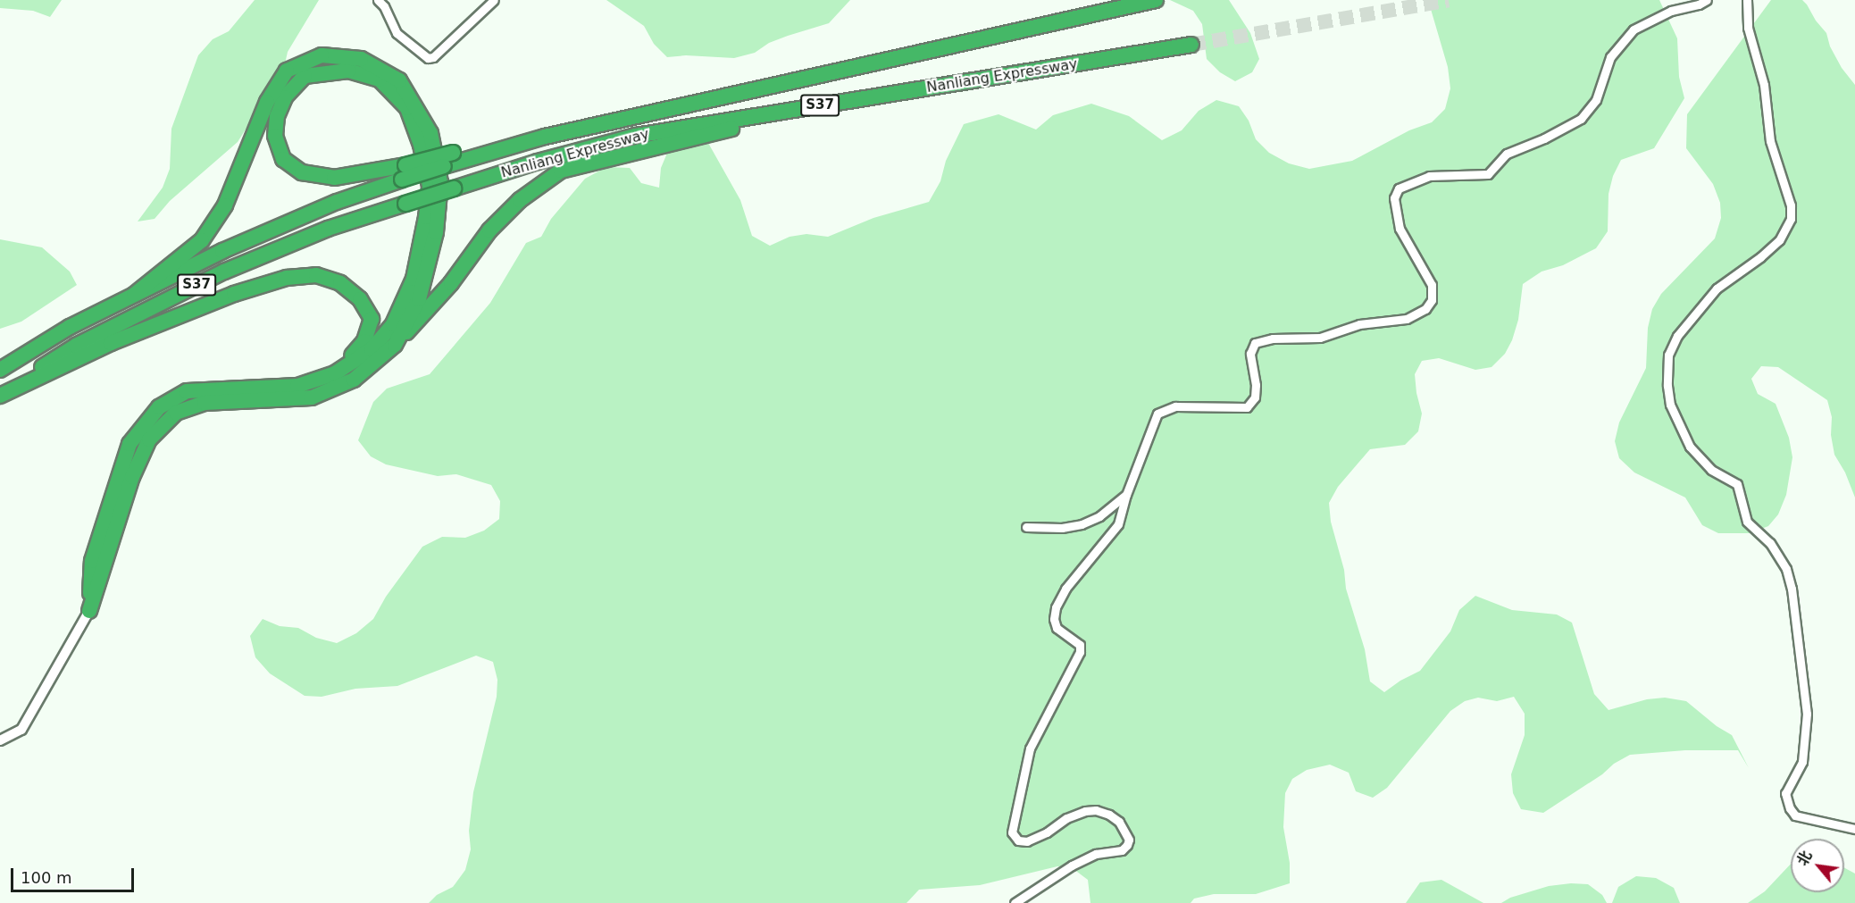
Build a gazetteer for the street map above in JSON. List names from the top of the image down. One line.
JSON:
{"streets":{"highway":["Nanliang Expressway","S37"]},"scale_bar":"100 m","north":"top left"}
